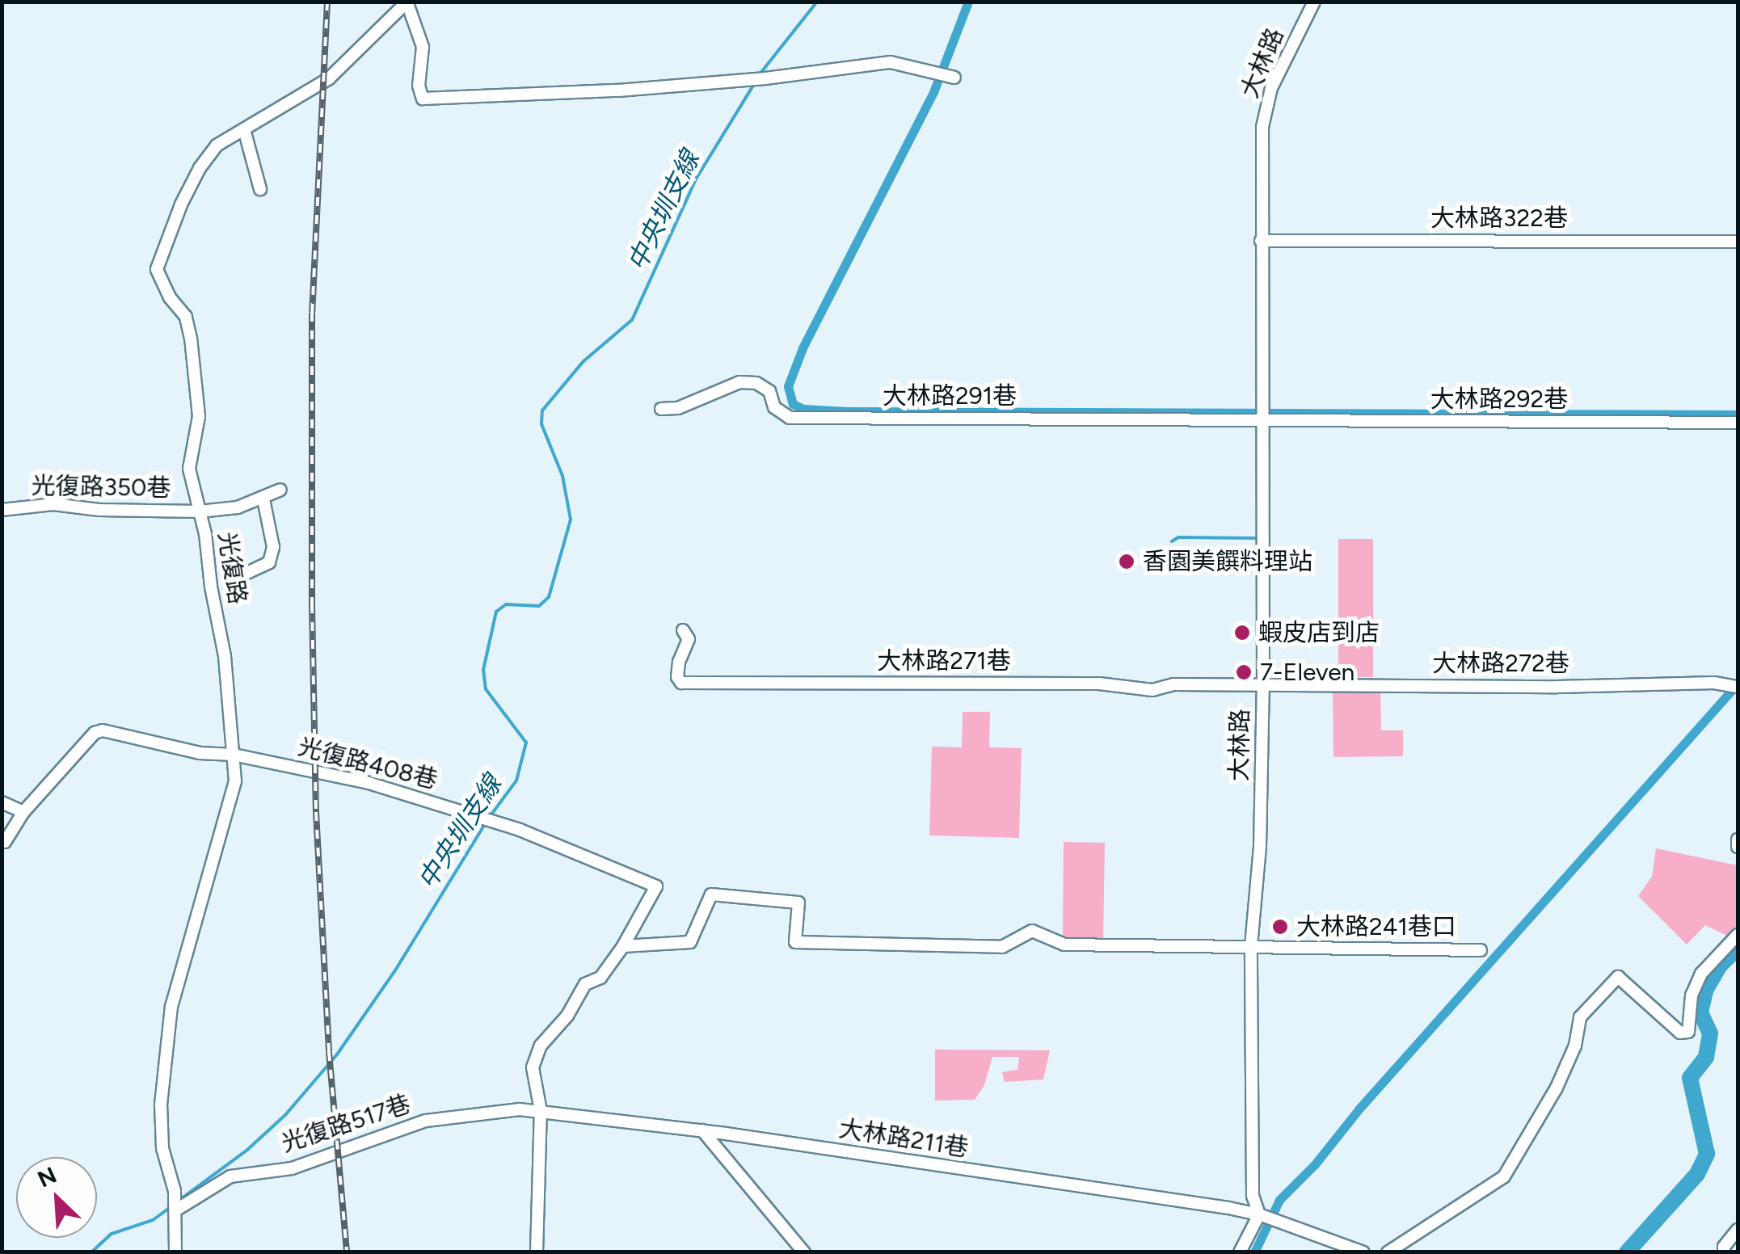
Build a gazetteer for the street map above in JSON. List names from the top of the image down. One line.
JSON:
{"streets":{"street":["大林路","大林路322巷","大林路291巷","大林路292巷","光復路350巷","光復路","大林路271巷","大林路272巷","光復路408巷","光復路517巷","大林路211巷"]},"crossings":[["大林路","大林路322巷"],["大林路","大林路291巷"],["大林路","大林路292巷"],["大林路","大林路271巷"],["大林路","大林路272巷"],["大林路","大林路211巷"],["大林路291巷","大林路292巷"],["光復路350巷","光復路"],["光復路","光復路408巷"],["光復路","光復路517巷"],["大林路271巷","大林路272巷"],["光復路517巷","大林路211巷"]],"water":["中央圳支線"],"places":["香園美饌料理站","蝦皮店到店","7-Eleven","大林路241巷口"],"north":"top left"}
